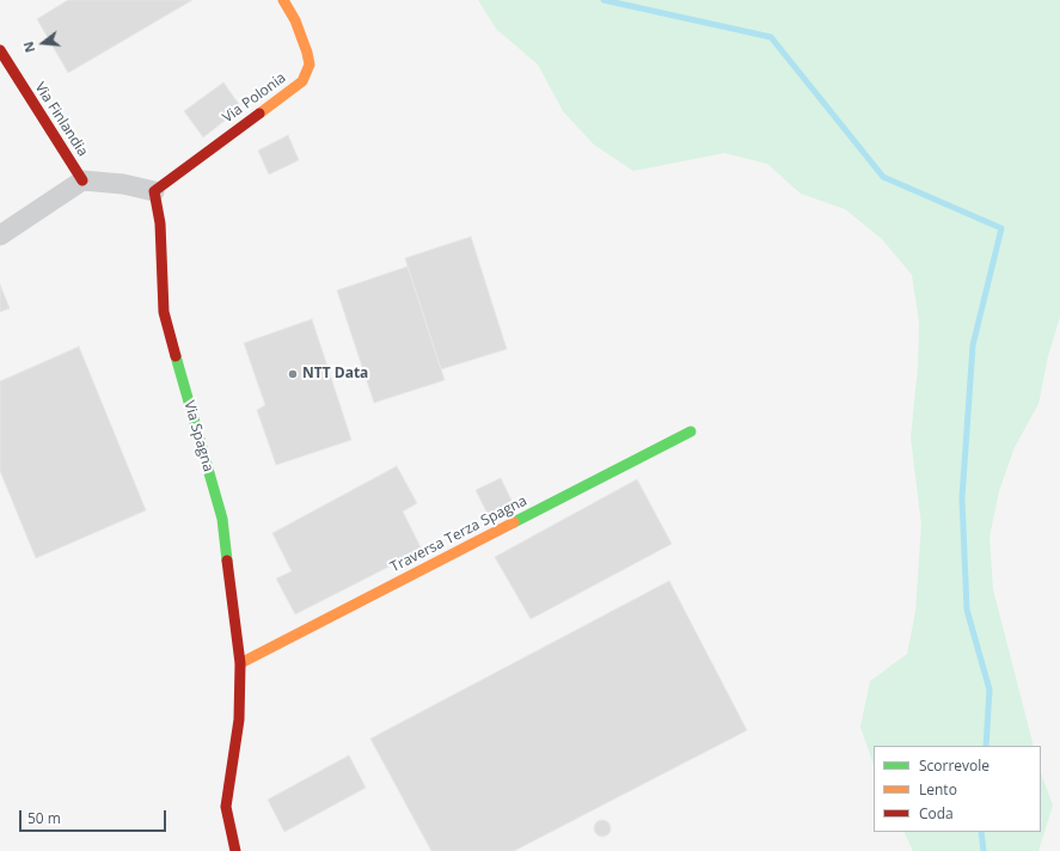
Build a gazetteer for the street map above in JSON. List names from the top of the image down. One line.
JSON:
{"streets":{"street":["Via Polonia","Via Finlandia","Via Spagna","Traversa Terza Spagna"]},"crossings":[["Via Polonia","Via Spagna"],["Via Spagna","Traversa Terza Spagna"]],"places":["NTT Data"],"legend":["Scorrevole","Lento","Coda"],"scale_bar":"50 m","north":"left"}
